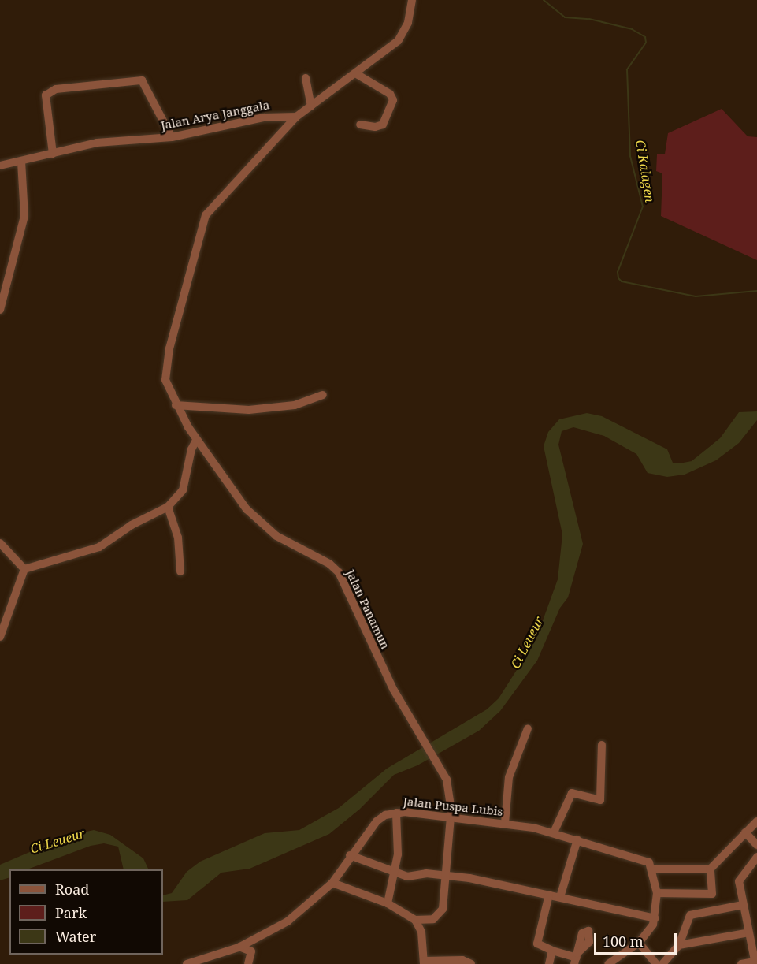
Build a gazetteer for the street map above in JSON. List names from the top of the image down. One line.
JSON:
{"streets":{"street":["Jalan Arya Janggala","Jalan Panamun","Jalan Puspa Lubis"]},"crossings":[["Jalan Arya Janggala","Jalan Panamun"],["Jalan Panamun","Jalan Puspa Lubis"]],"water":["Ci Kalagen","Ci Leueur"],"legend":["Road","Park","Water"],"scale_bar":"100 m"}
